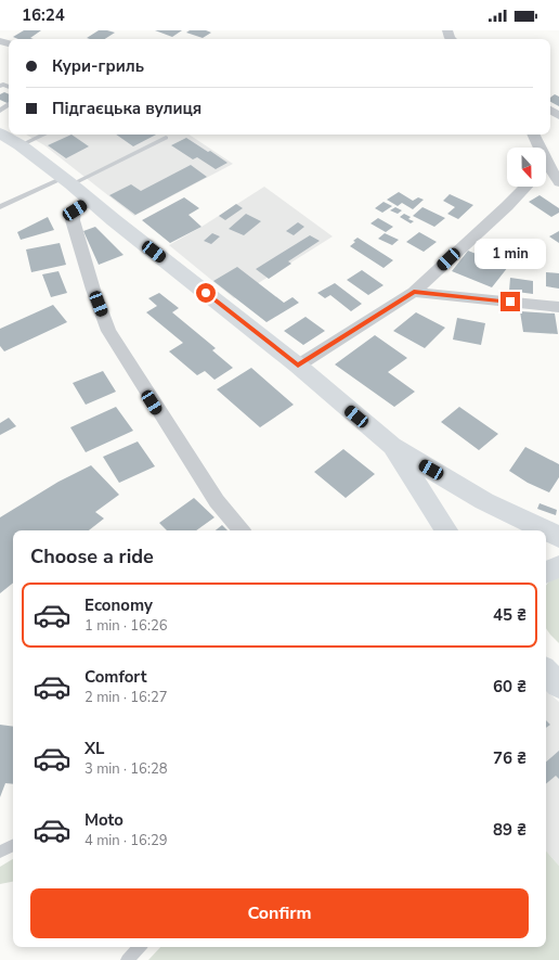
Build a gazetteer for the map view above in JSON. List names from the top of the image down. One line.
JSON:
{"north":"bottom","page":{"status":"16:24","banner":["Кури-гриль","Підгаєцька вулиця"],"bubble":"1 min","heading":"Choose a ride","list":[{"name":"Economy","note":"1 min · 16:26","value":"45 ₴"},{"name":"Comfort","note":"2 min · 16:27","value":"60 ₴"},{"name":"XL","note":"3 min · 16:28","value":"76 ₴"},{"name":"Moto","note":"4 min · 16:29","value":"89 ₴"}],"buttons":"Confirm"}}
